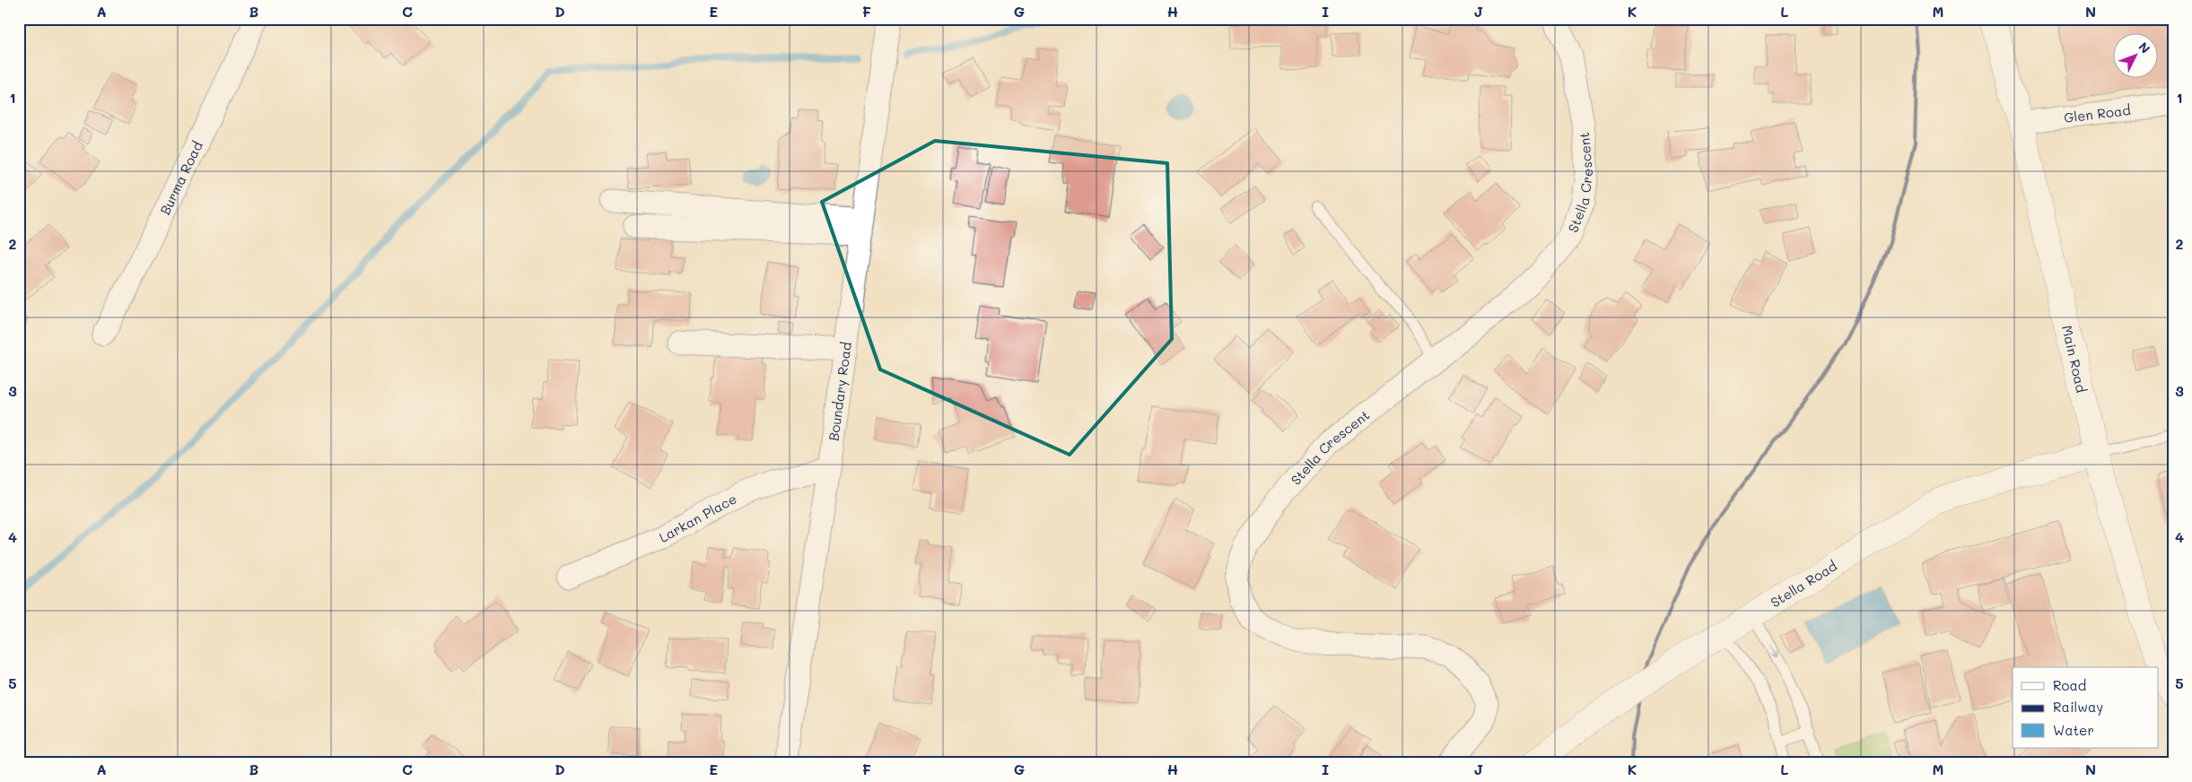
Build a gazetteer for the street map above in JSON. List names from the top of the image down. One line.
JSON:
{"streets":{"main road":["Main Road","Stella Road"],"street":["Glen Road","Burma Road","Stella Crescent","Boundary Road","Larkan Place"]},"crossings":[["Glen Road","Main Road"],["Main Road","Stella Road"],["Boundary Road","Larkan Place"]],"legend":["Road","Railway","Water"],"north":"top right","grid":{"columns":["A","B","C","D","E","F","G","H","I","J","K","L","M","N"],"rows":["1","2","3","4","5"]}}
